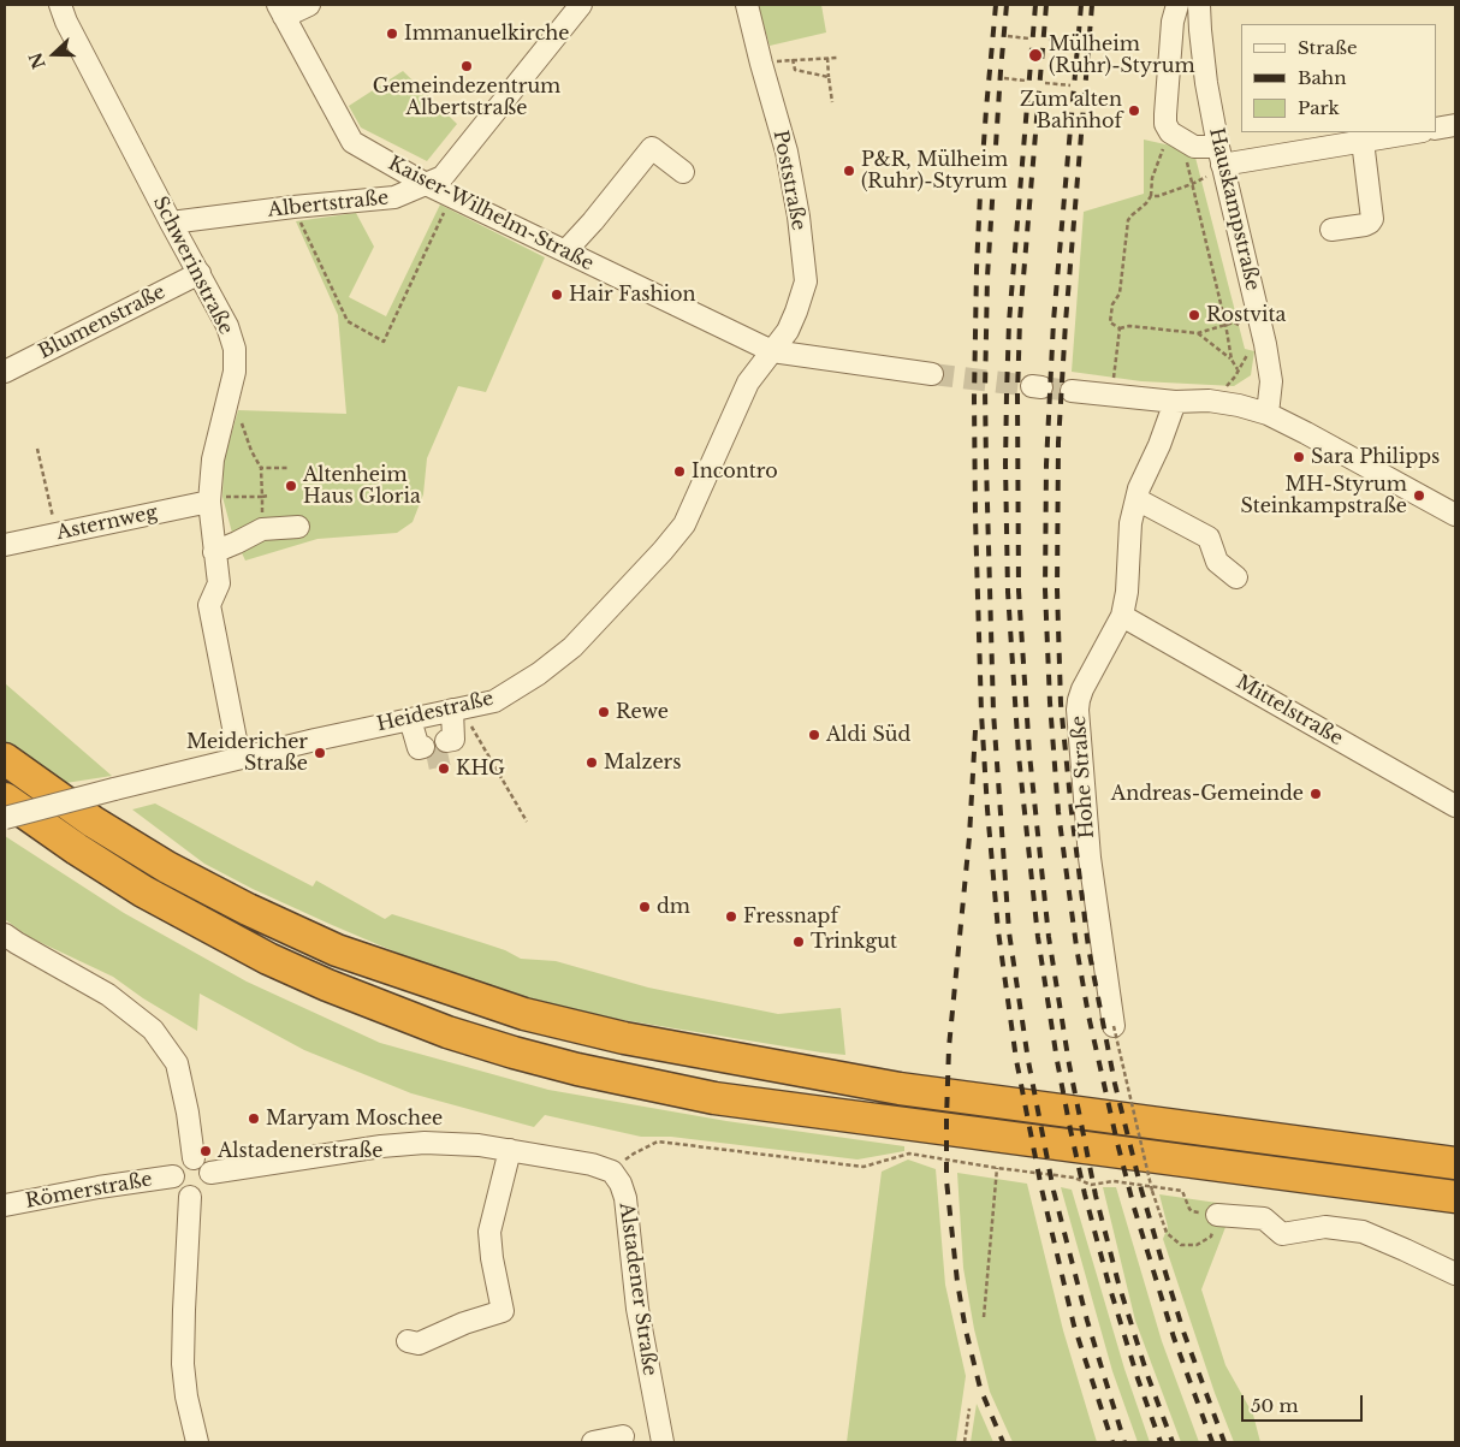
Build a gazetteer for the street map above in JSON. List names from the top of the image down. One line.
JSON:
{"streets":{"street":["Poststraße","Albertstraße","Hauskampstraße","Kaiser-Wilhelm-Straße","Schwerinstraße","Blumenstraße","Asternweg","Mittelstraße","Heidestraße","Hohe Straße","Römerstraße","Alstadener Straße"]},"crossings":[["Poststraße","Kaiser-Wilhelm-Straße"],["Poststraße","Heidestraße"],["Albertstraße","Kaiser-Wilhelm-Straße"],["Albertstraße","Schwerinstraße"],["Kaiser-Wilhelm-Straße","Heidestraße"],["Schwerinstraße","Blumenstraße"],["Schwerinstraße","Asternweg"],["Schwerinstraße","Heidestraße"],["Mittelstraße","Hohe Straße"]],"places":["Immanuelkirche","Mülheim (Ruhr)-Styrum","Gemeindezentrum Albertstraße","Zum alten Bahnhof","P&R, Mülheim (Ruhr)-Styrum","Hair Fashion","Rostvita","Sara Philipps","Incontro","Altenheim Haus Gloria","MH-Styrum Steinkampstraße","Rewe","Aldi Süd","Meidericher Straße","Malzers","KHG","Andreas-Gemeinde","dm","Fressnapf","Trinkgut","Maryam Moschee","Alstadenerstraße"],"legend":["Straße","Bahn","Park"],"scale_bar":"50 m","north":"left"}
